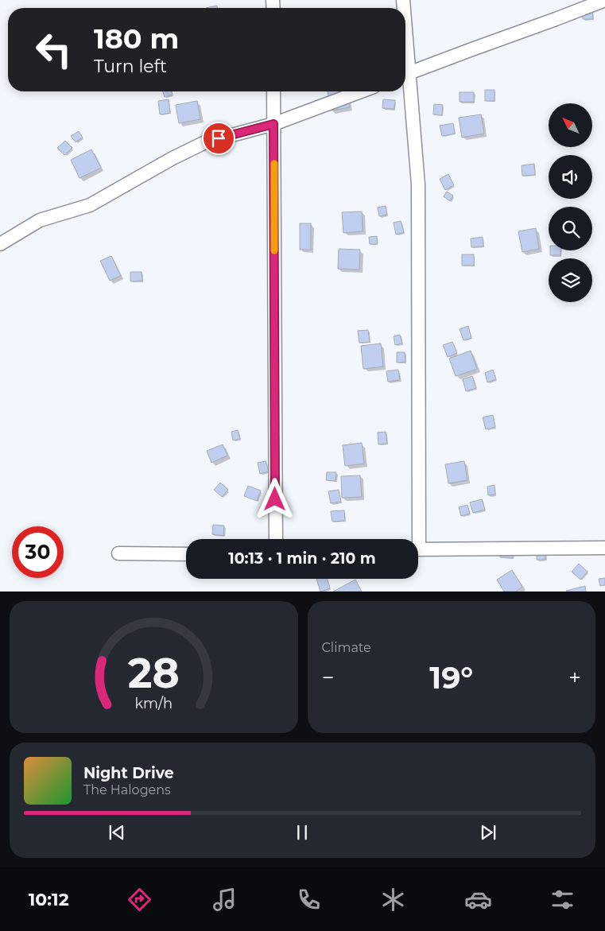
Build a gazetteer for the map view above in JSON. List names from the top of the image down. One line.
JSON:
{"north":"top left","page":{"turn":["180 m","Turn left"],"limit":"30","trip":"10:13 · 1 min · 210 m","tile":"Climate","heat":["−","19°","+"],"song":["Night Drive","The Halogens"],"tabs":"10:12","gauge":["28","km/h"]}}
